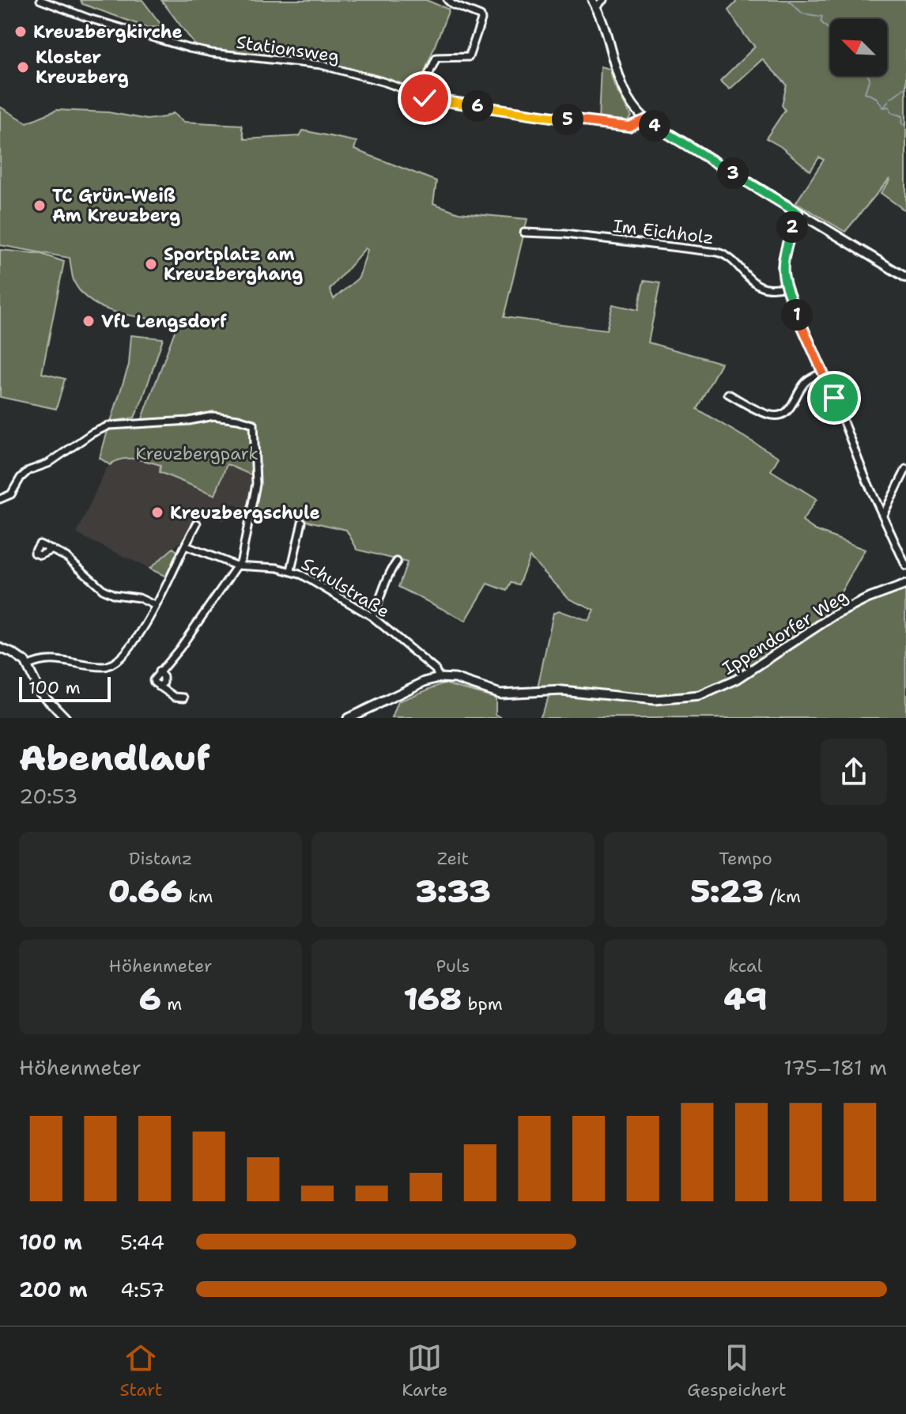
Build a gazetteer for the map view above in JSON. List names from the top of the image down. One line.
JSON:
{"streets":{"street":["Stationsweg","Im Eichholz","Schulstraße","Ippendorfer Weg"]},"crossings":[["Schulstraße","Ippendorfer Weg"]],"parks":["Kreuzbergpark"],"places":["Kreuzbergkirche","Kloster Kreuzberg","TC Grün-Weiß Am Kreuzberg","Sportplatz am Kreuzberghang","VfL Lengsdorf","Kreuzbergschule"],"scale_bar":"100 m","north":"top left","page":{"pins":["6","5","4","3","2","1"],"scale":"100 m","heading":["Abendlauf","20:53"],"stats":[["Distanz","0.66 km"],["Zeit","3:33"],["Tempo","5:23 /km"],["Höhenmeter","6 m"],["Puls","168 bpm"],["kcal","49"]],"chart":["Höhenmeter","175–181 m"],"list":[{"name":"100 m","note":"5:44"},{"name":"200 m","note":"4:57"}],"tabs":["Start","Karte","Gespeichert"]}}
